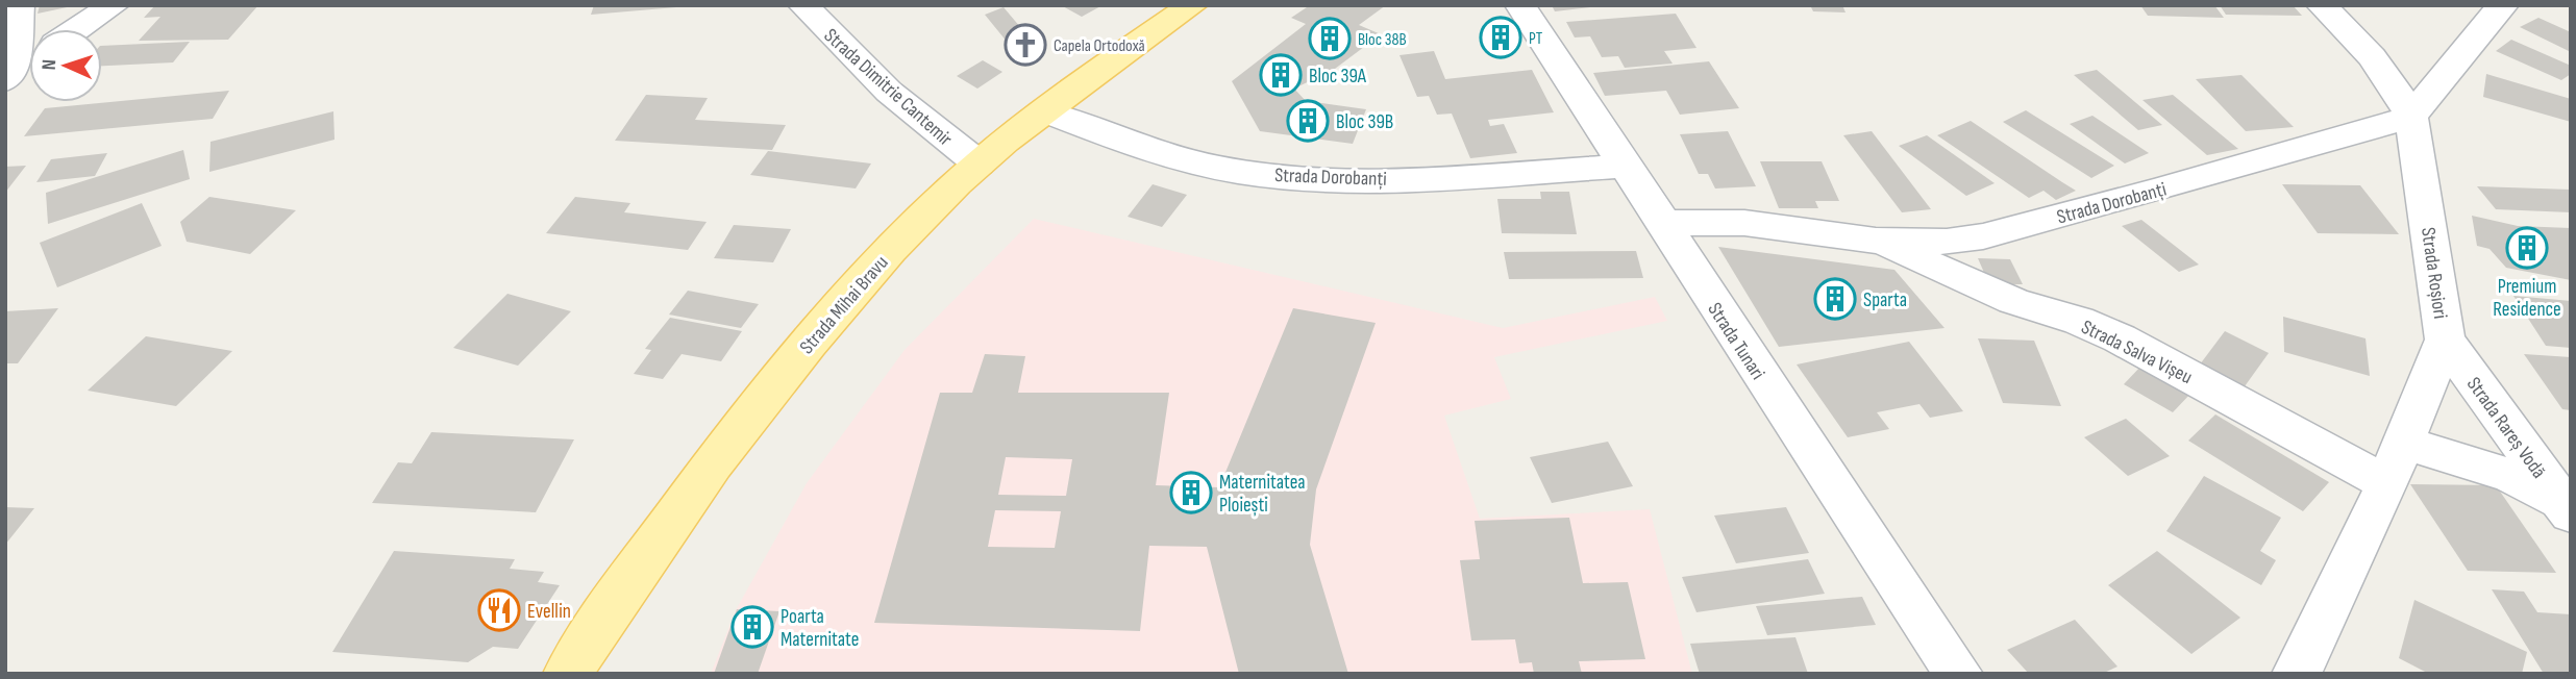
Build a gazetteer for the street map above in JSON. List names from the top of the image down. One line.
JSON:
{"streets":{"main road":["Strada Mihai Bravu"],"street":["Strada Dimitrie Cantemir","Strada Dorobanți","Strada Roșiori","Strada Tunari","Strada Salva Vișeu","Strada Rareș Vodă"]},"crossings":[["Strada Dimitrie Cantemir","Strada Mihai Bravu"],["Strada Dorobanți","Strada Roșiori"],["Strada Dorobanți","Strada Mihai Bravu"],["Strada Dorobanți","Strada Tunari"],["Strada Dorobanți","Strada Salva Vișeu"],["Strada Roșiori","Strada Salva Vișeu"],["Strada Roșiori","Strada Rareș Vodă"]],"places":{"building":["PT","Bloc 38B","Bloc 39A","Bloc 39B","Premium Residence","Sparta","Maternitatea Ploiești","Poarta Maternitate"],"church":["Capela Ortodoxă"],"restaurant":["Evellin"]},"north":"left"}
